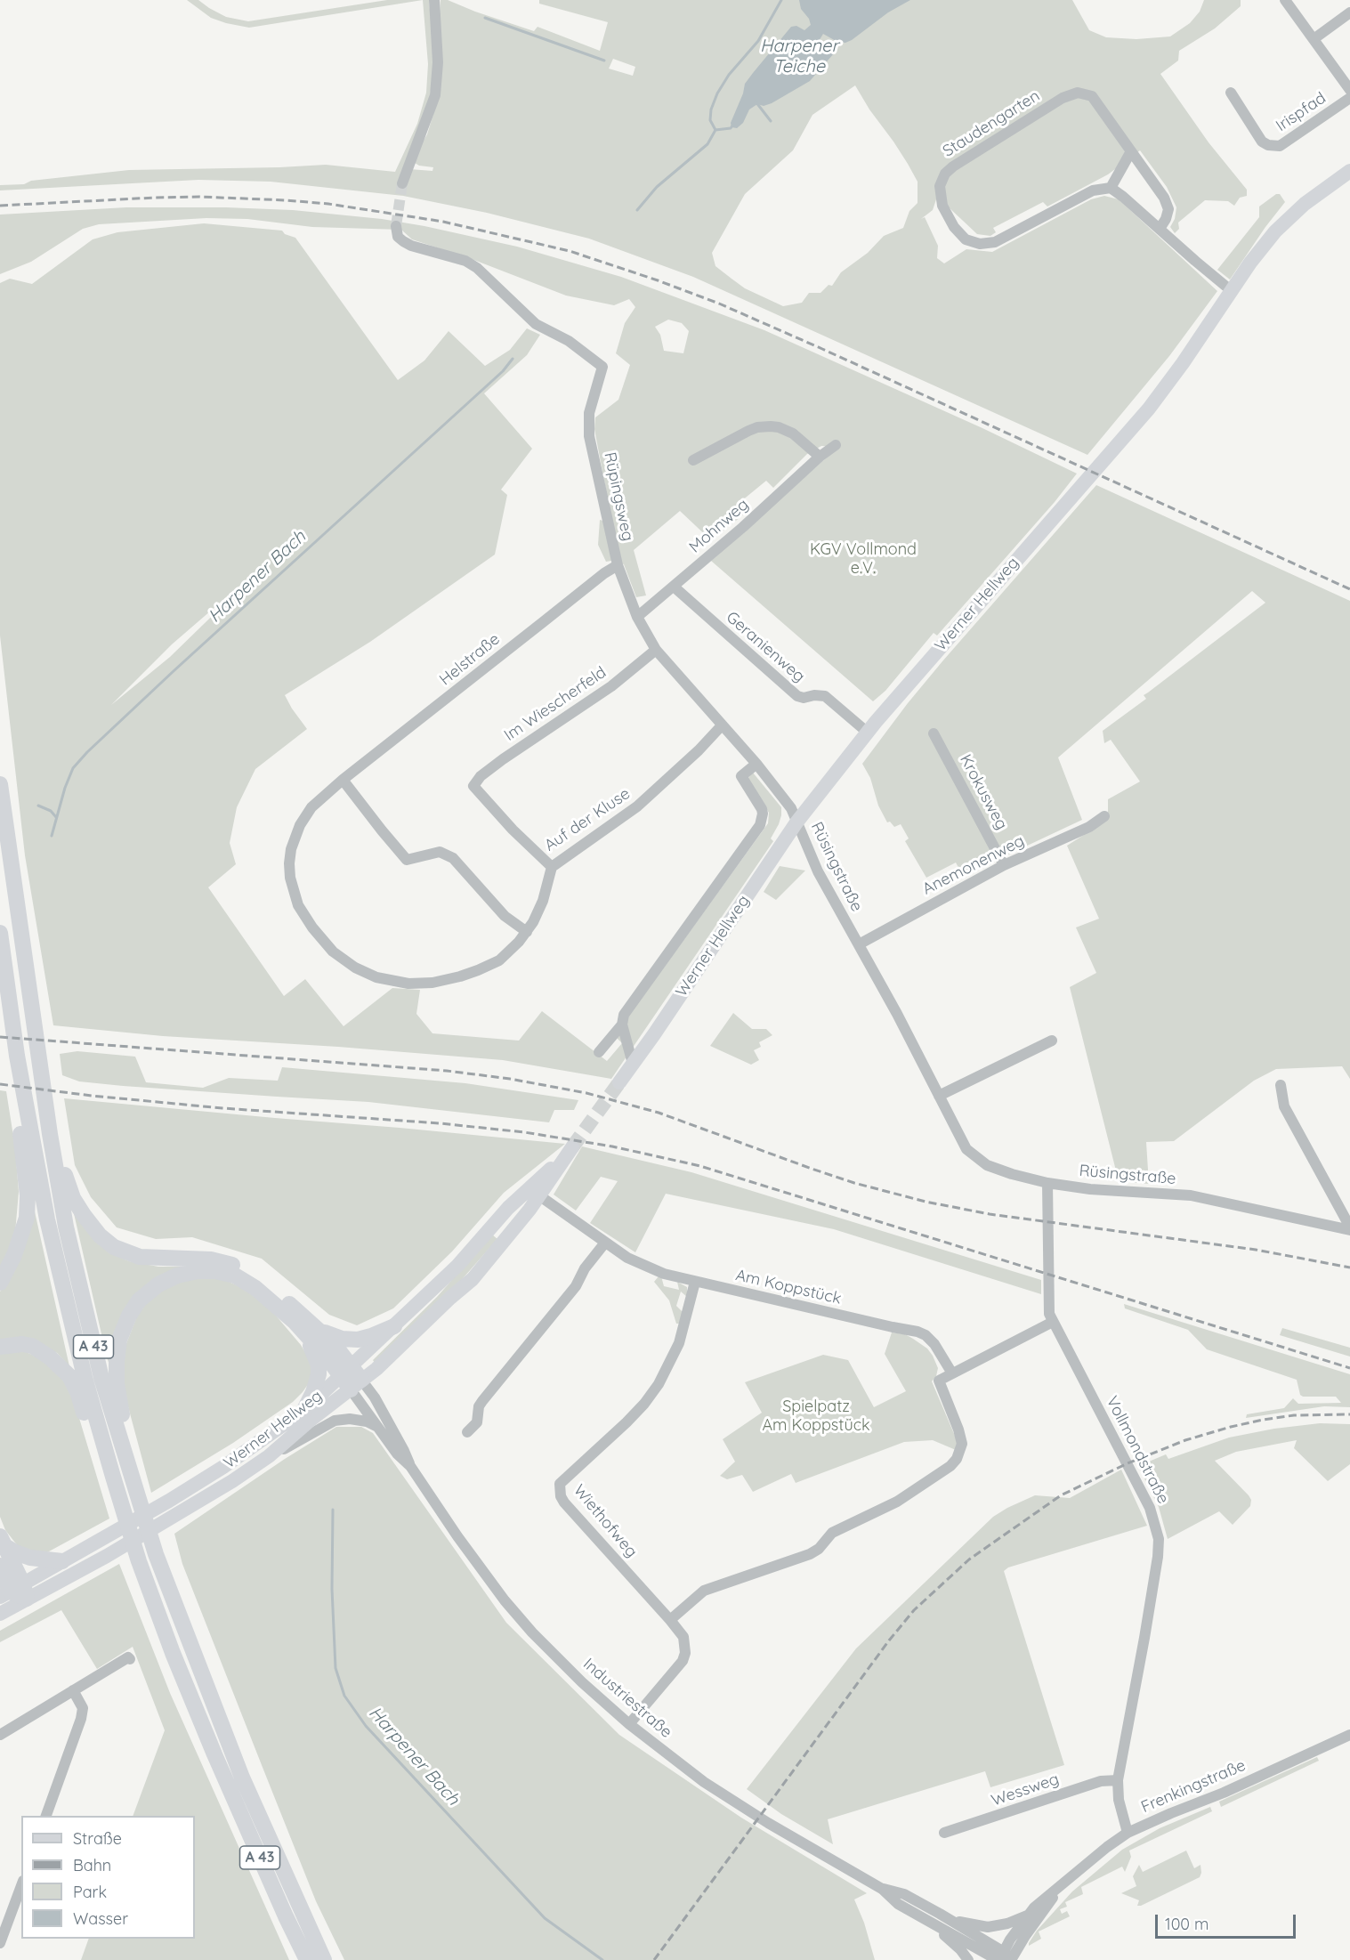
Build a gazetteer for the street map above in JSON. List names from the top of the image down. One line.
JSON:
{"streets":{"highway":["A 43"],"main road":["Werner Hellweg"],"street":["Irispfad","Staudengarten","Rüpingsweg","Mohnweg","Geranienweg","Helstraße","Im Wiescherfeld","Krokusweg","Auf der Kluse","Anemonenweg","Rüsingstraße","Am Koppstück","Vollmondstraße","Wiethofweg","Industriestraße","Frenkingstraße","Wessweg"]},"crossings":[["Rüpingsweg","Mohnweg"],["Rüpingsweg","Werner Hellweg"],["Rüpingsweg","Helstraße"],["Rüpingsweg","Im Wiescherfeld"],["Rüpingsweg","Auf der Kluse"],["Rüpingsweg","Rüsingstraße"],["Mohnweg","Geranienweg"],["Werner Hellweg","Geranienweg"],["Werner Hellweg","Rüsingstraße"],["Werner Hellweg","Am Koppstück"],["Werner Hellweg","Industriestraße"],["Helstraße","Auf der Kluse"],["Im Wiescherfeld","Auf der Kluse"],["Krokusweg","Anemonenweg"],["Anemonenweg","Rüsingstraße"],["Rüsingstraße","Vollmondstraße"],["Am Koppstück","Wiethofweg"],["Vollmondstraße","Frenkingstraße"],["Vollmondstraße","Wessweg"],["Wiethofweg","Industriestraße"],["Industriestraße","Frenkingstraße"]],"water":["Harpener Teiche","Harpener Bach"],"parks":["KGV Vollmond e.V.","Spielpatz Am Koppstück"],"legend":["Straße","Bahn","Park","Wasser"],"scale_bar":"100 m"}
